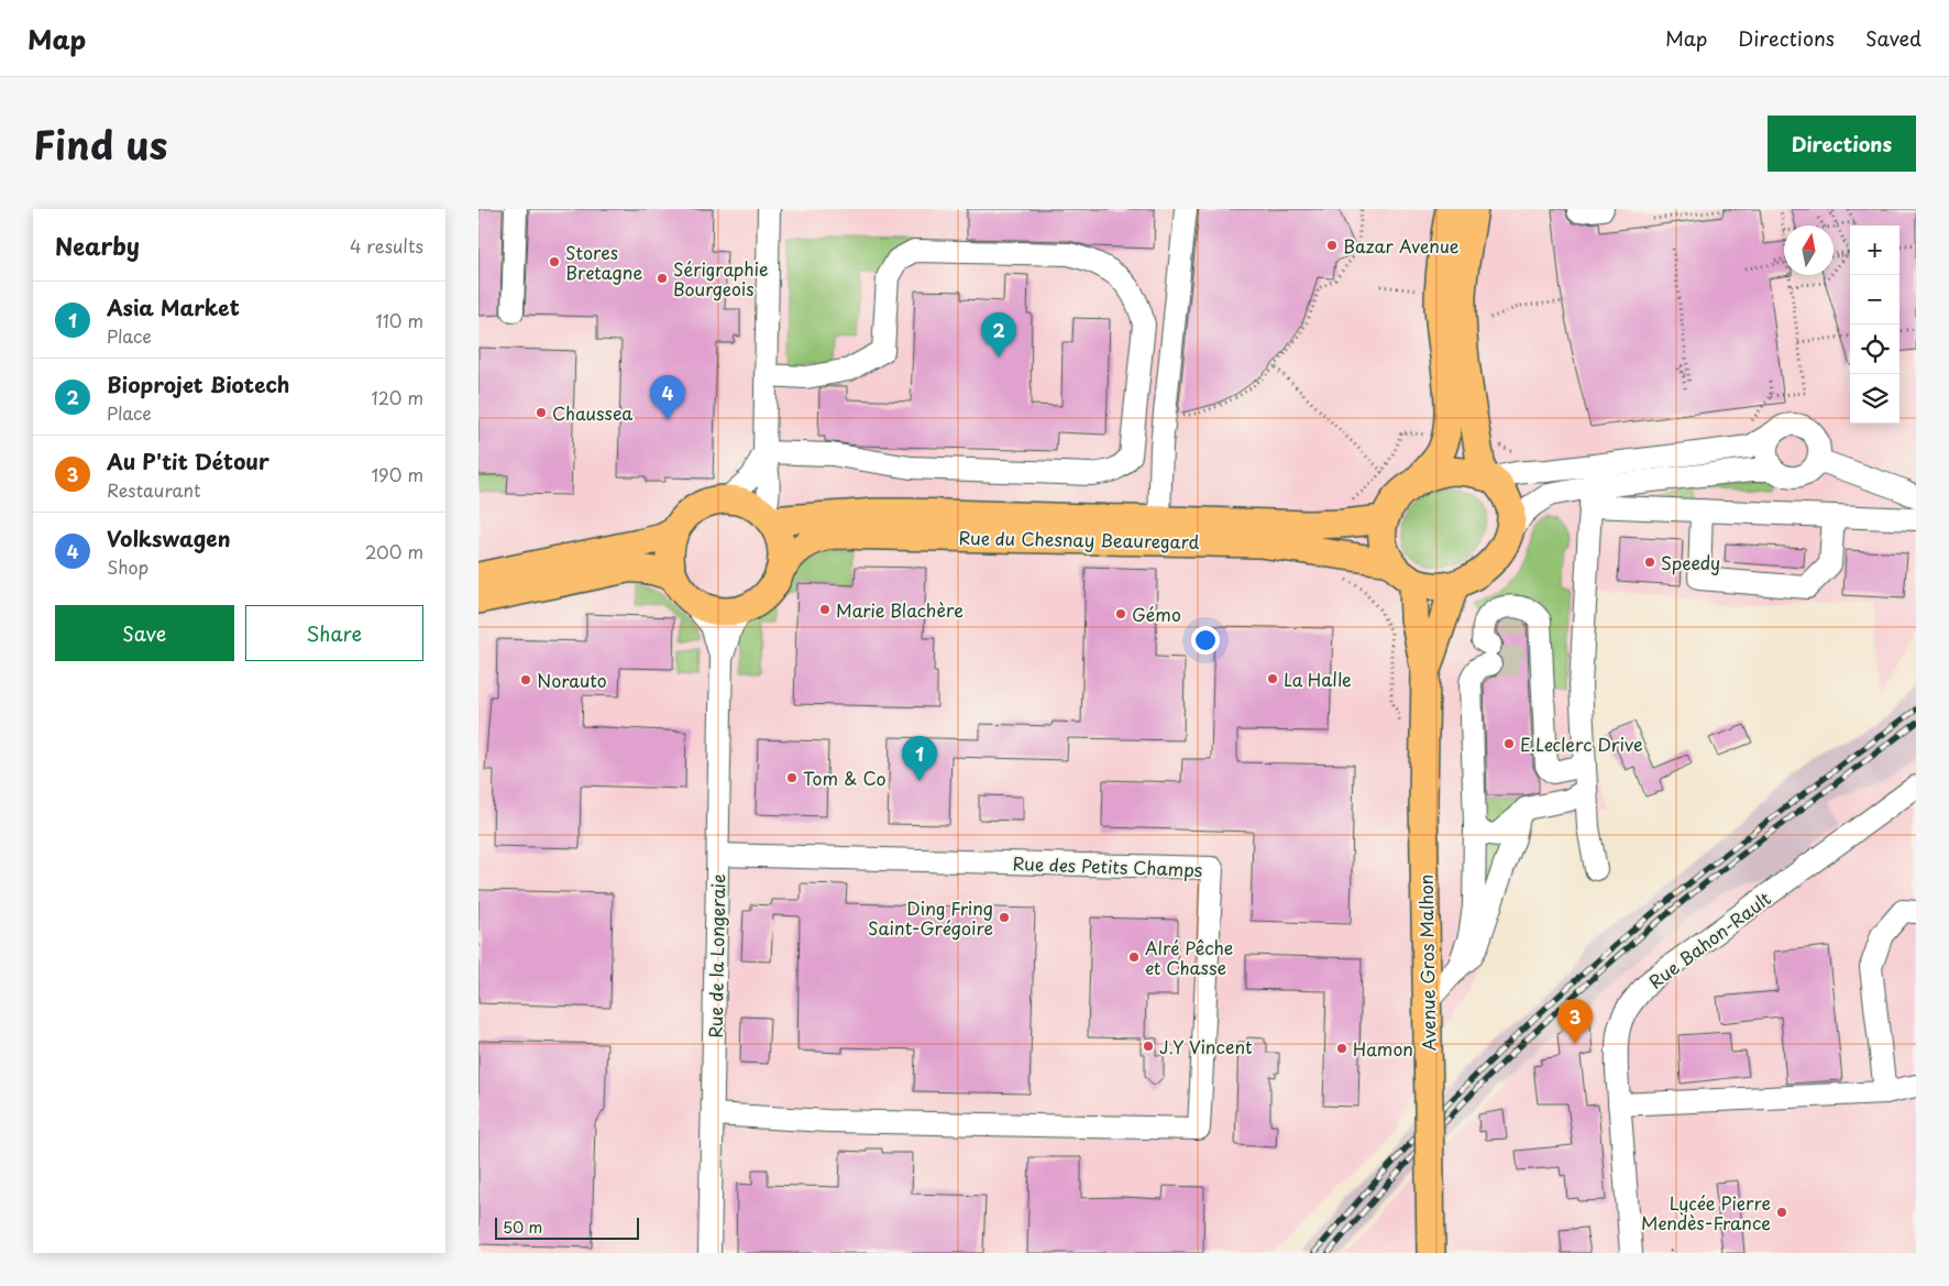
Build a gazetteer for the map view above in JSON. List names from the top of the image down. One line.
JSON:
{"streets":{"main road":["Rue du Chesnay Beauregard","Avenue Gros Malhon"],"street":["Rue des Petits Champs","Rue Bahon-Rault","Rue de la Longeraie"]},"crossings":[["Rue du Chesnay Beauregard","Rue de la Longeraie"],["Rue du Chesnay Beauregard","Avenue Gros Malhon"],["Rue des Petits Champs","Rue de la Longeraie"]],"places":["Bazar Avenue","Stores Bretagne","Sérigraphie Bourgeois","Chaussea","Speedy","Marie Blachère","Gémo","La Halle","Norauto","E.Leclerc Drive","Tom & Co","Ding Fring Saint-Grégoire","Alré Pêche et Chasse","J.Y Vincent","Hamon","Lycée Pierre Mendès-France"],"scale_bar":"50 m","north":"top","page":{"header":"Map","nav":["Map","Directions","Saved"],"title":"Find us","buttons":["Directions",["Save","Share"]],"heading":["Nearby","4 results"],"map_buttons":["+","−"],"list":[{"mark":"1","name":"Asia Market","note":"Place","value":"110 m"},{"mark":"2","name":"Bioprojet Biotech","note":"Place","value":"120 m"},{"mark":"3","name":"Au P'tit Détour","note":"Restaurant","value":"190 m"},{"mark":"4","name":"Volkswagen","note":"Shop","value":"200 m"}],"pins":["2","4","1","3"],"scale":"50 m"}}
